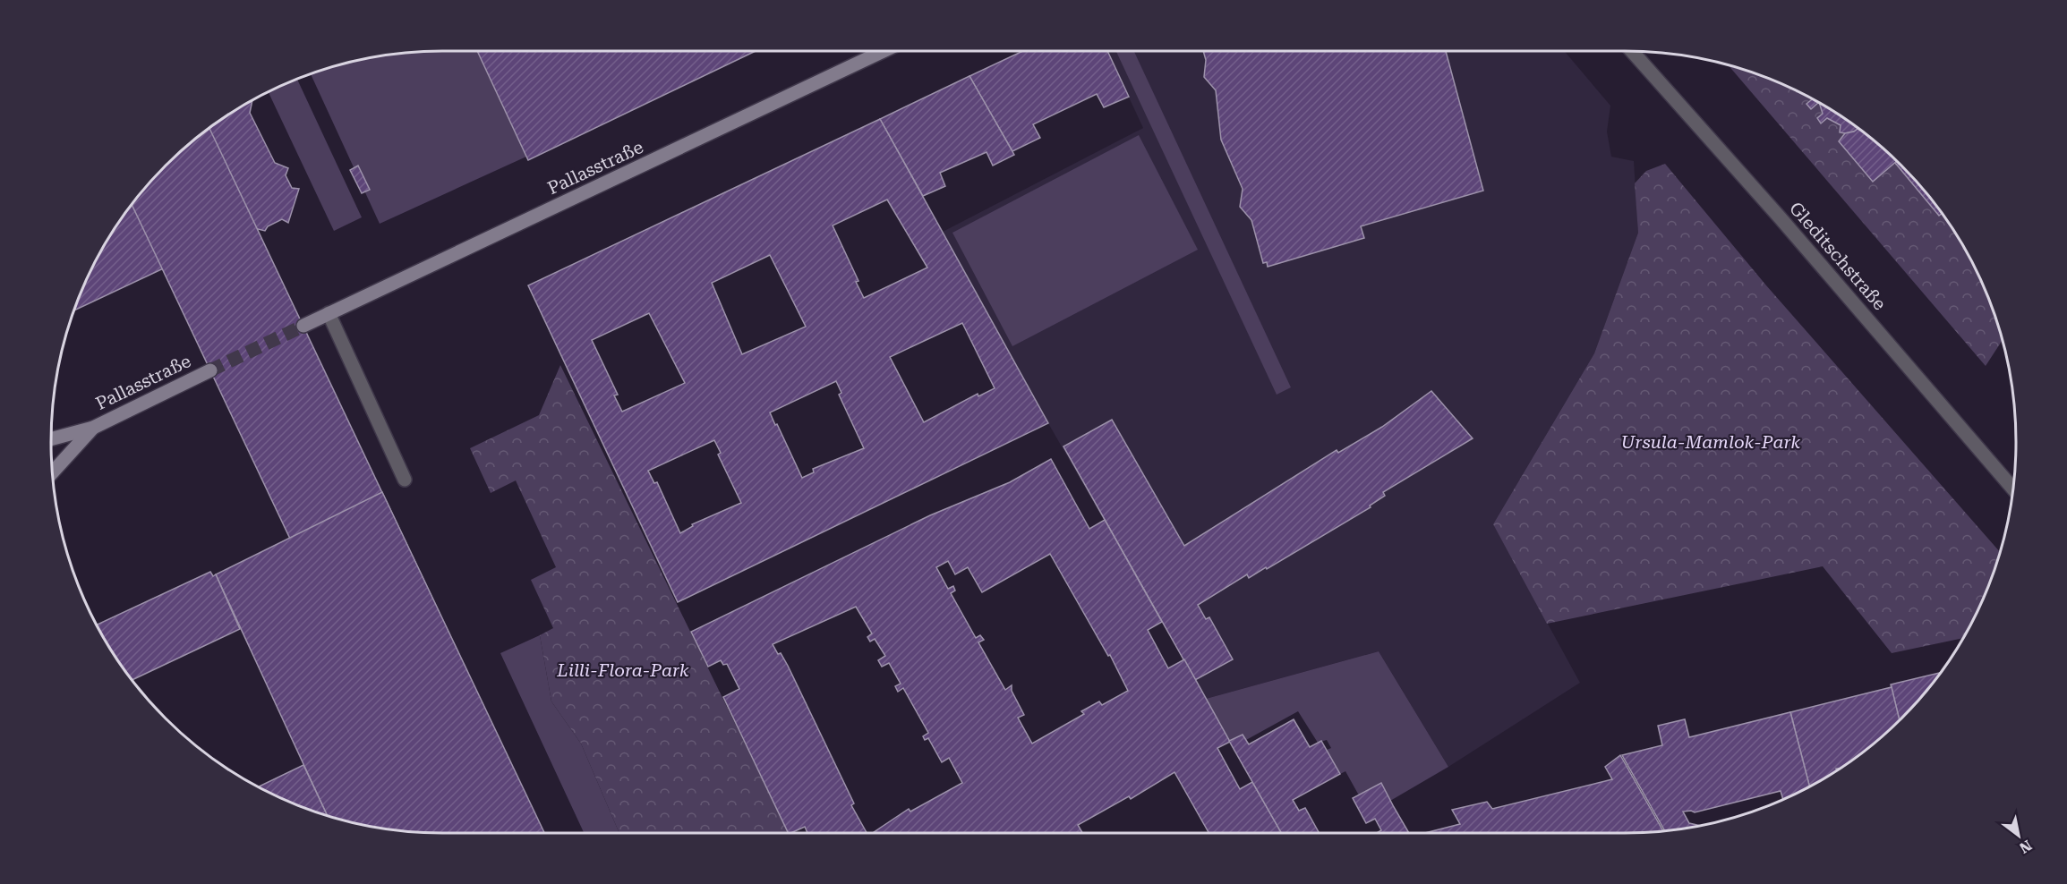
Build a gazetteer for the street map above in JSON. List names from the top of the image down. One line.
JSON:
{"streets":{"main road":["Pallasstraße"],"street":["Gleditschstraße"]},"parks":["Ursula-Mamlok-Park","Lilli-Flora-Park"],"north":"bottom right"}
